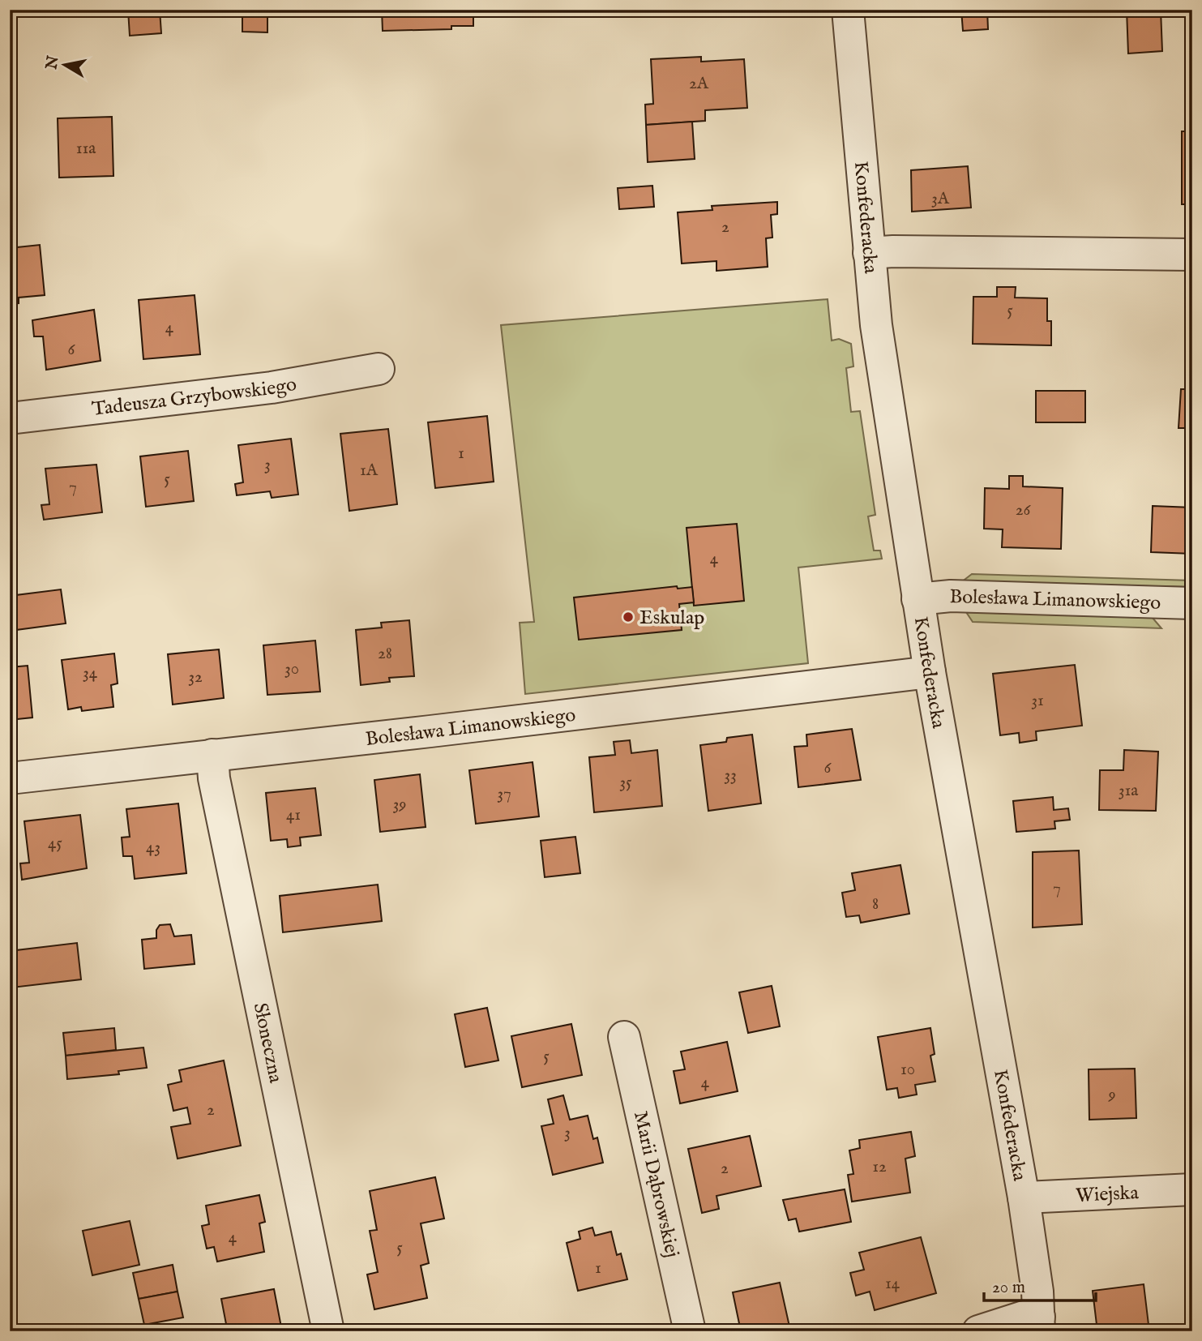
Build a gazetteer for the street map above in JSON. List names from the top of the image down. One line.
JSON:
{"streets":{"street":["Konfederacka","Tadeusza Grzybowskiego","Bolesława Limanowskiego","Słoneczna","Marii Dąbrowskiej","Wiejska"]},"crossings":[["Konfederacka","Bolesława Limanowskiego"],["Konfederacka","Wiejska"],["Bolesława Limanowskiego","Słoneczna"]],"places":["Eskulap"],"house_numbers":["2A","11a","3A","2","5","4","6","1","3","1A","5","7","26","4","28","30","34","32","31","6","33","35","31a","37","39","41","45","43","7","8","5","10","4","9","2","3","12","2","4","5","1","14"],"scale_bar":"20 m","north":"left"}
